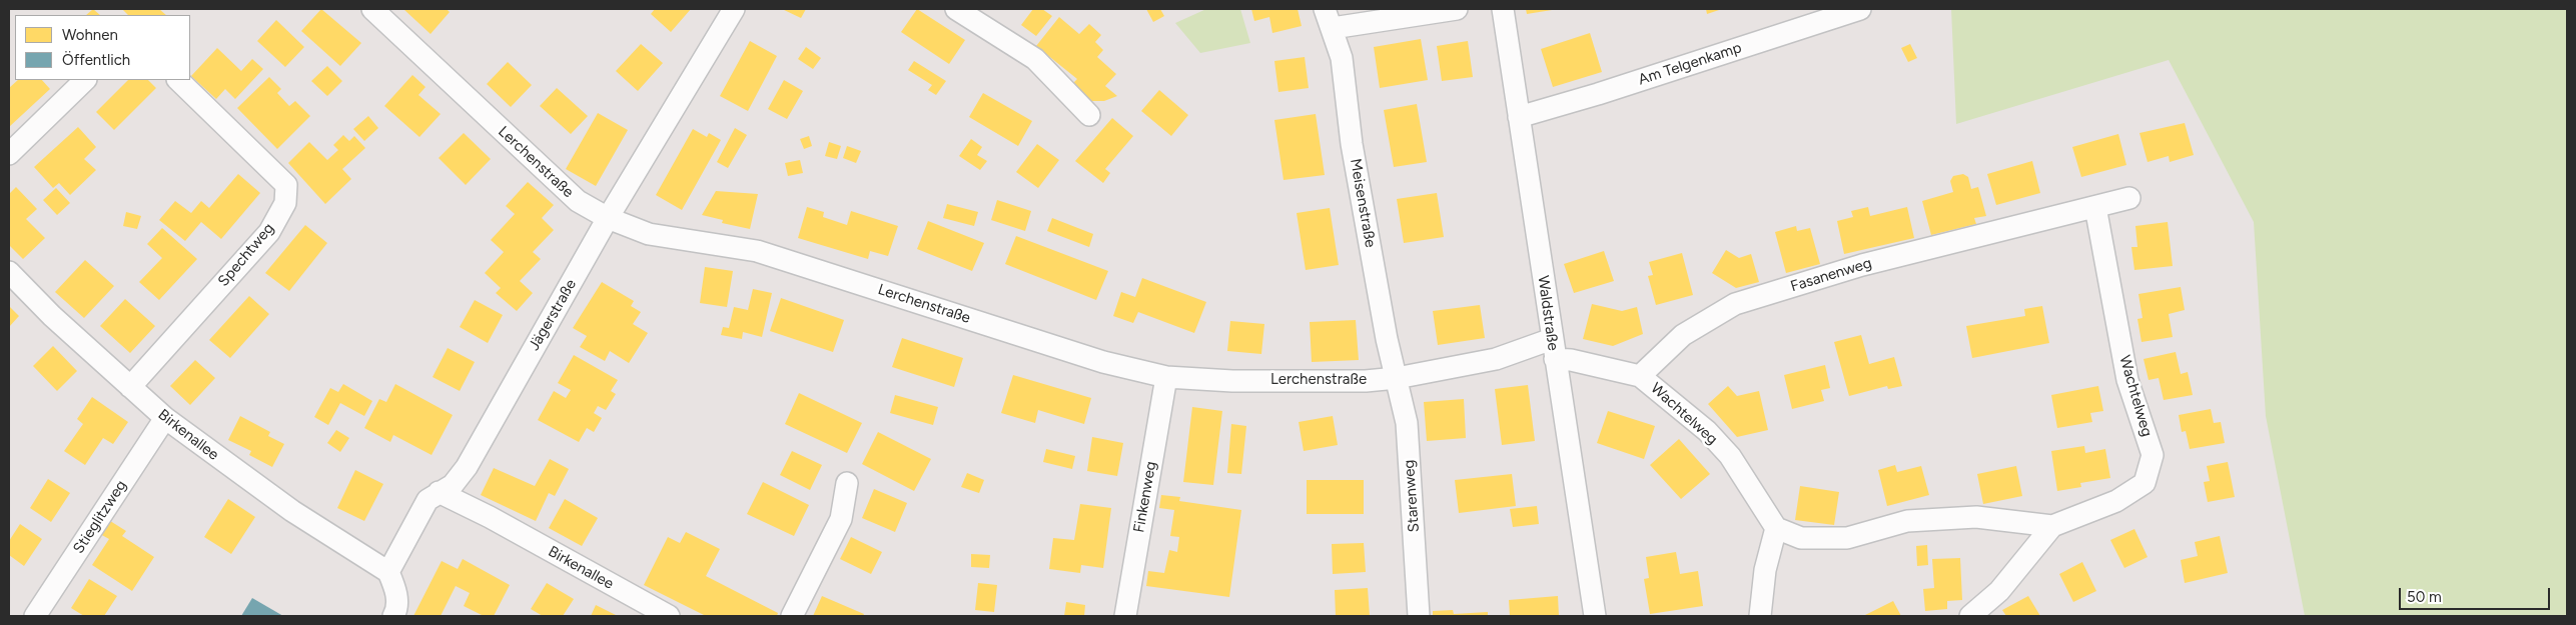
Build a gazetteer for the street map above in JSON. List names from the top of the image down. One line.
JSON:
{"streets":{"street":["Am Telgenkamp","Lerchenstraße","Meisenstraße","Spechtweg","Fasanenweg","Waldstraße","Jägerstraße","Wachtelweg","Birkenallee","Starenweg","Finkenweg","Stieglitzweg"]},"crossings":[["Am Telgenkamp","Waldstraße"],["Lerchenstraße","Meisenstraße"],["Lerchenstraße","Waldstraße"],["Lerchenstraße","Jägerstraße"],["Lerchenstraße","Starenweg"],["Lerchenstraße","Finkenweg"],["Meisenstraße","Starenweg"],["Spechtweg","Birkenallee"],["Fasanenweg","Wachtelweg"],["Jägerstraße","Birkenallee"],["Birkenallee","Stieglitzweg"]],"legend":["Wohnen","Öffentlich"],"scale_bar":"50 m"}
